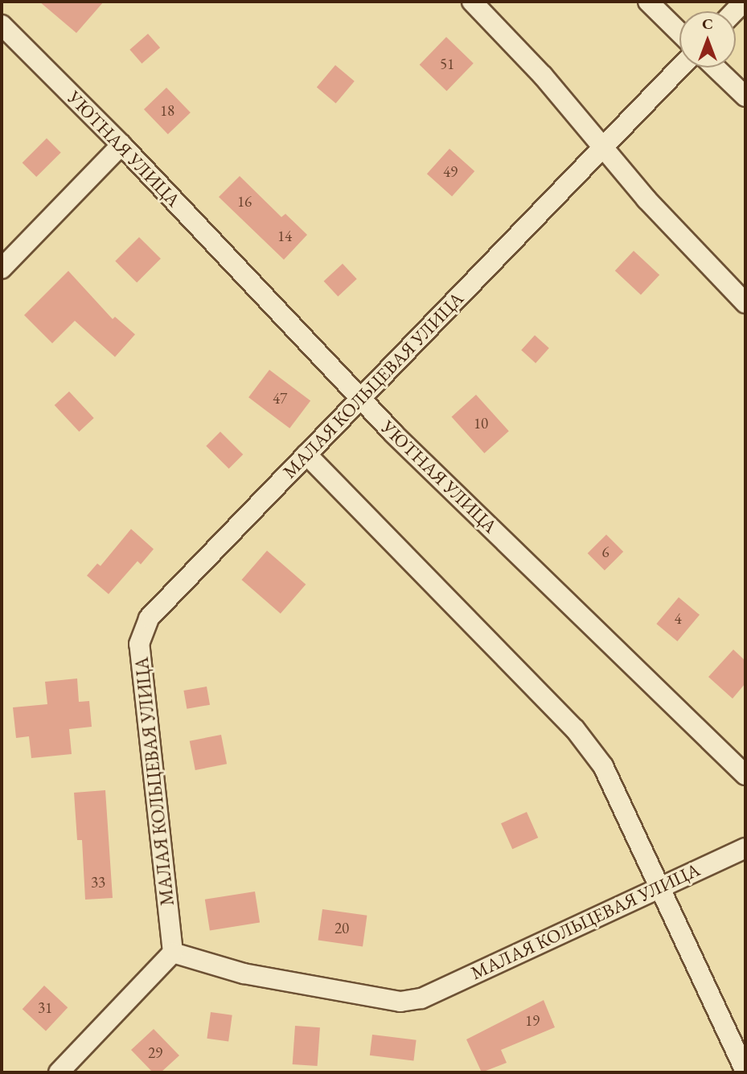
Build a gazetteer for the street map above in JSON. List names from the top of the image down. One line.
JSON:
{"streets":{"street":["УЮТНАЯ УЛИЦА","МАЛАЯ КОЛЬЦЕВАЯ УЛИЦА"]},"crossings":[["УЮТНАЯ УЛИЦА","МАЛАЯ КОЛЬЦЕВАЯ УЛИЦА"]],"house_numbers":["51","18","49","16","14","47","10","6","4","33","20","31","19","29"],"north":"top"}
